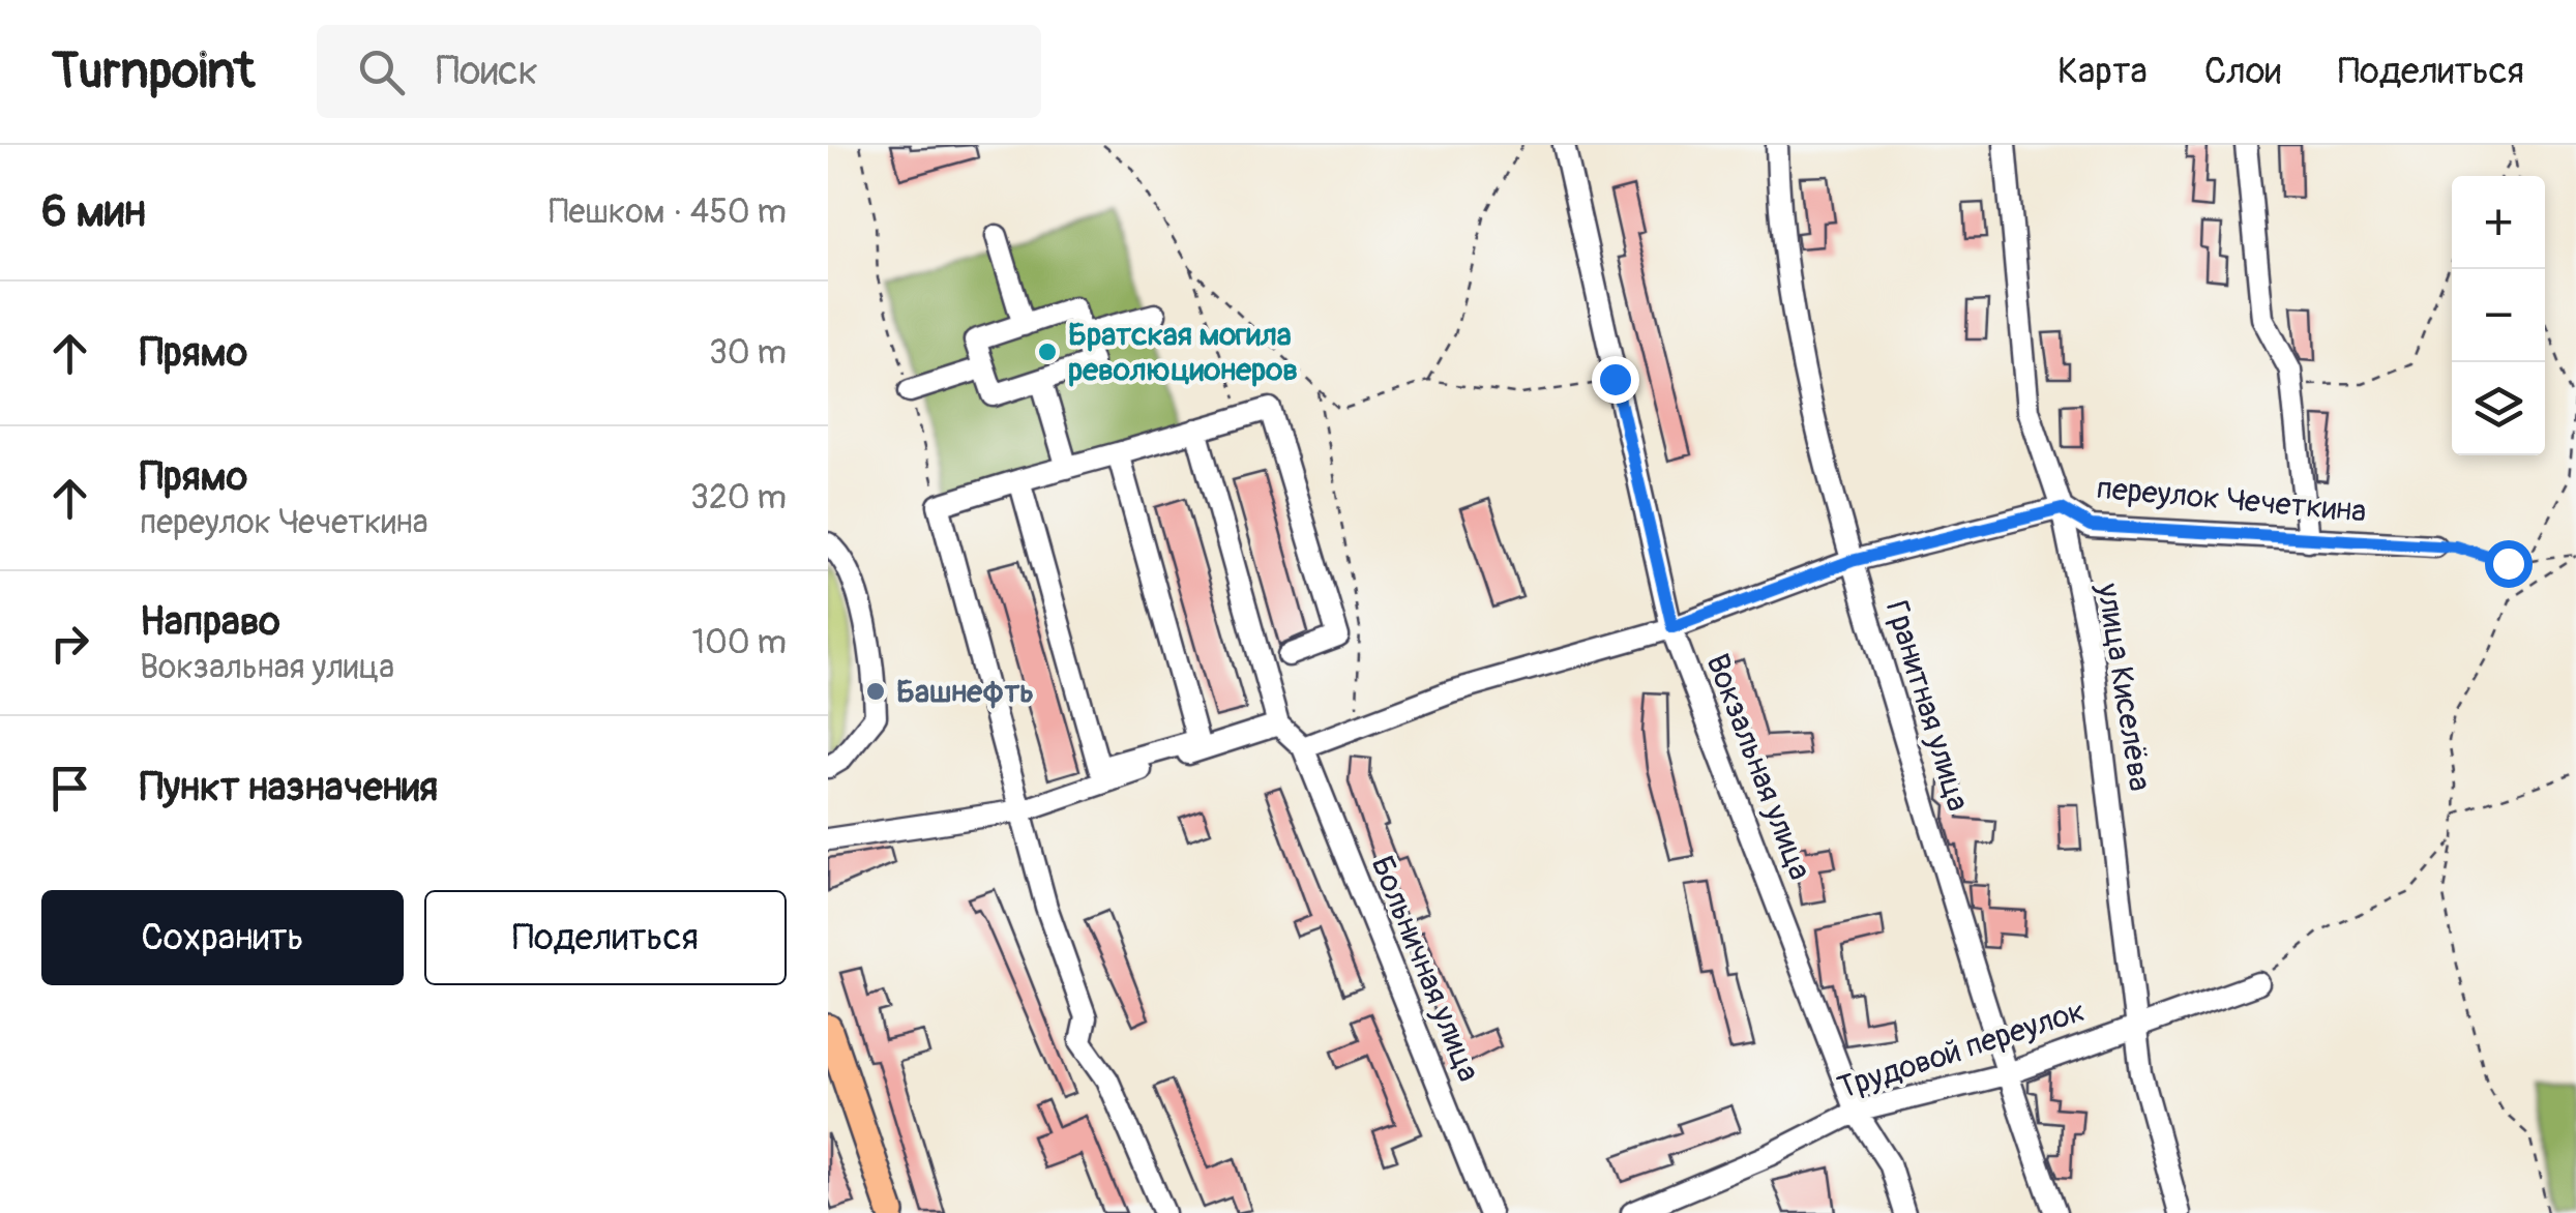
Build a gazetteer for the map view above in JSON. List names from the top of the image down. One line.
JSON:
{"streets":{"street":["переулок Чечеткина","улица Киселёва","Гранитная улица","Вокзальная улица","Больничная улица","Трудовой переулок"]},"crossings":[["переулок Чечеткина","улица Киселёва"],["переулок Чечеткина","Гранитная улица"],["переулок Чечеткина","Вокзальная улица"],["переулок Чечеткина","Больничная улица"],["улица Киселёва","Трудовой переулок"],["Гранитная улица","Трудовой переулок"],["Вокзальная улица","Трудовой переулок"]],"places":["Братская могила революционеров","Башнефть"],"page":{"header":"Turnpoint","search":"Поиск","nav":["Карта","Слои","Поделиться"],"heading":["6 мин","Пешком · 450 m"],"map_buttons":["+","−"],"list":[["Прямо","30 m"],["Прямо","переулок Чечеткина","320 m"],["Направо","Вокзальная улица","100 m"],"Пункт назначения"],"buttons":["Сохранить","Поделиться"]}}
